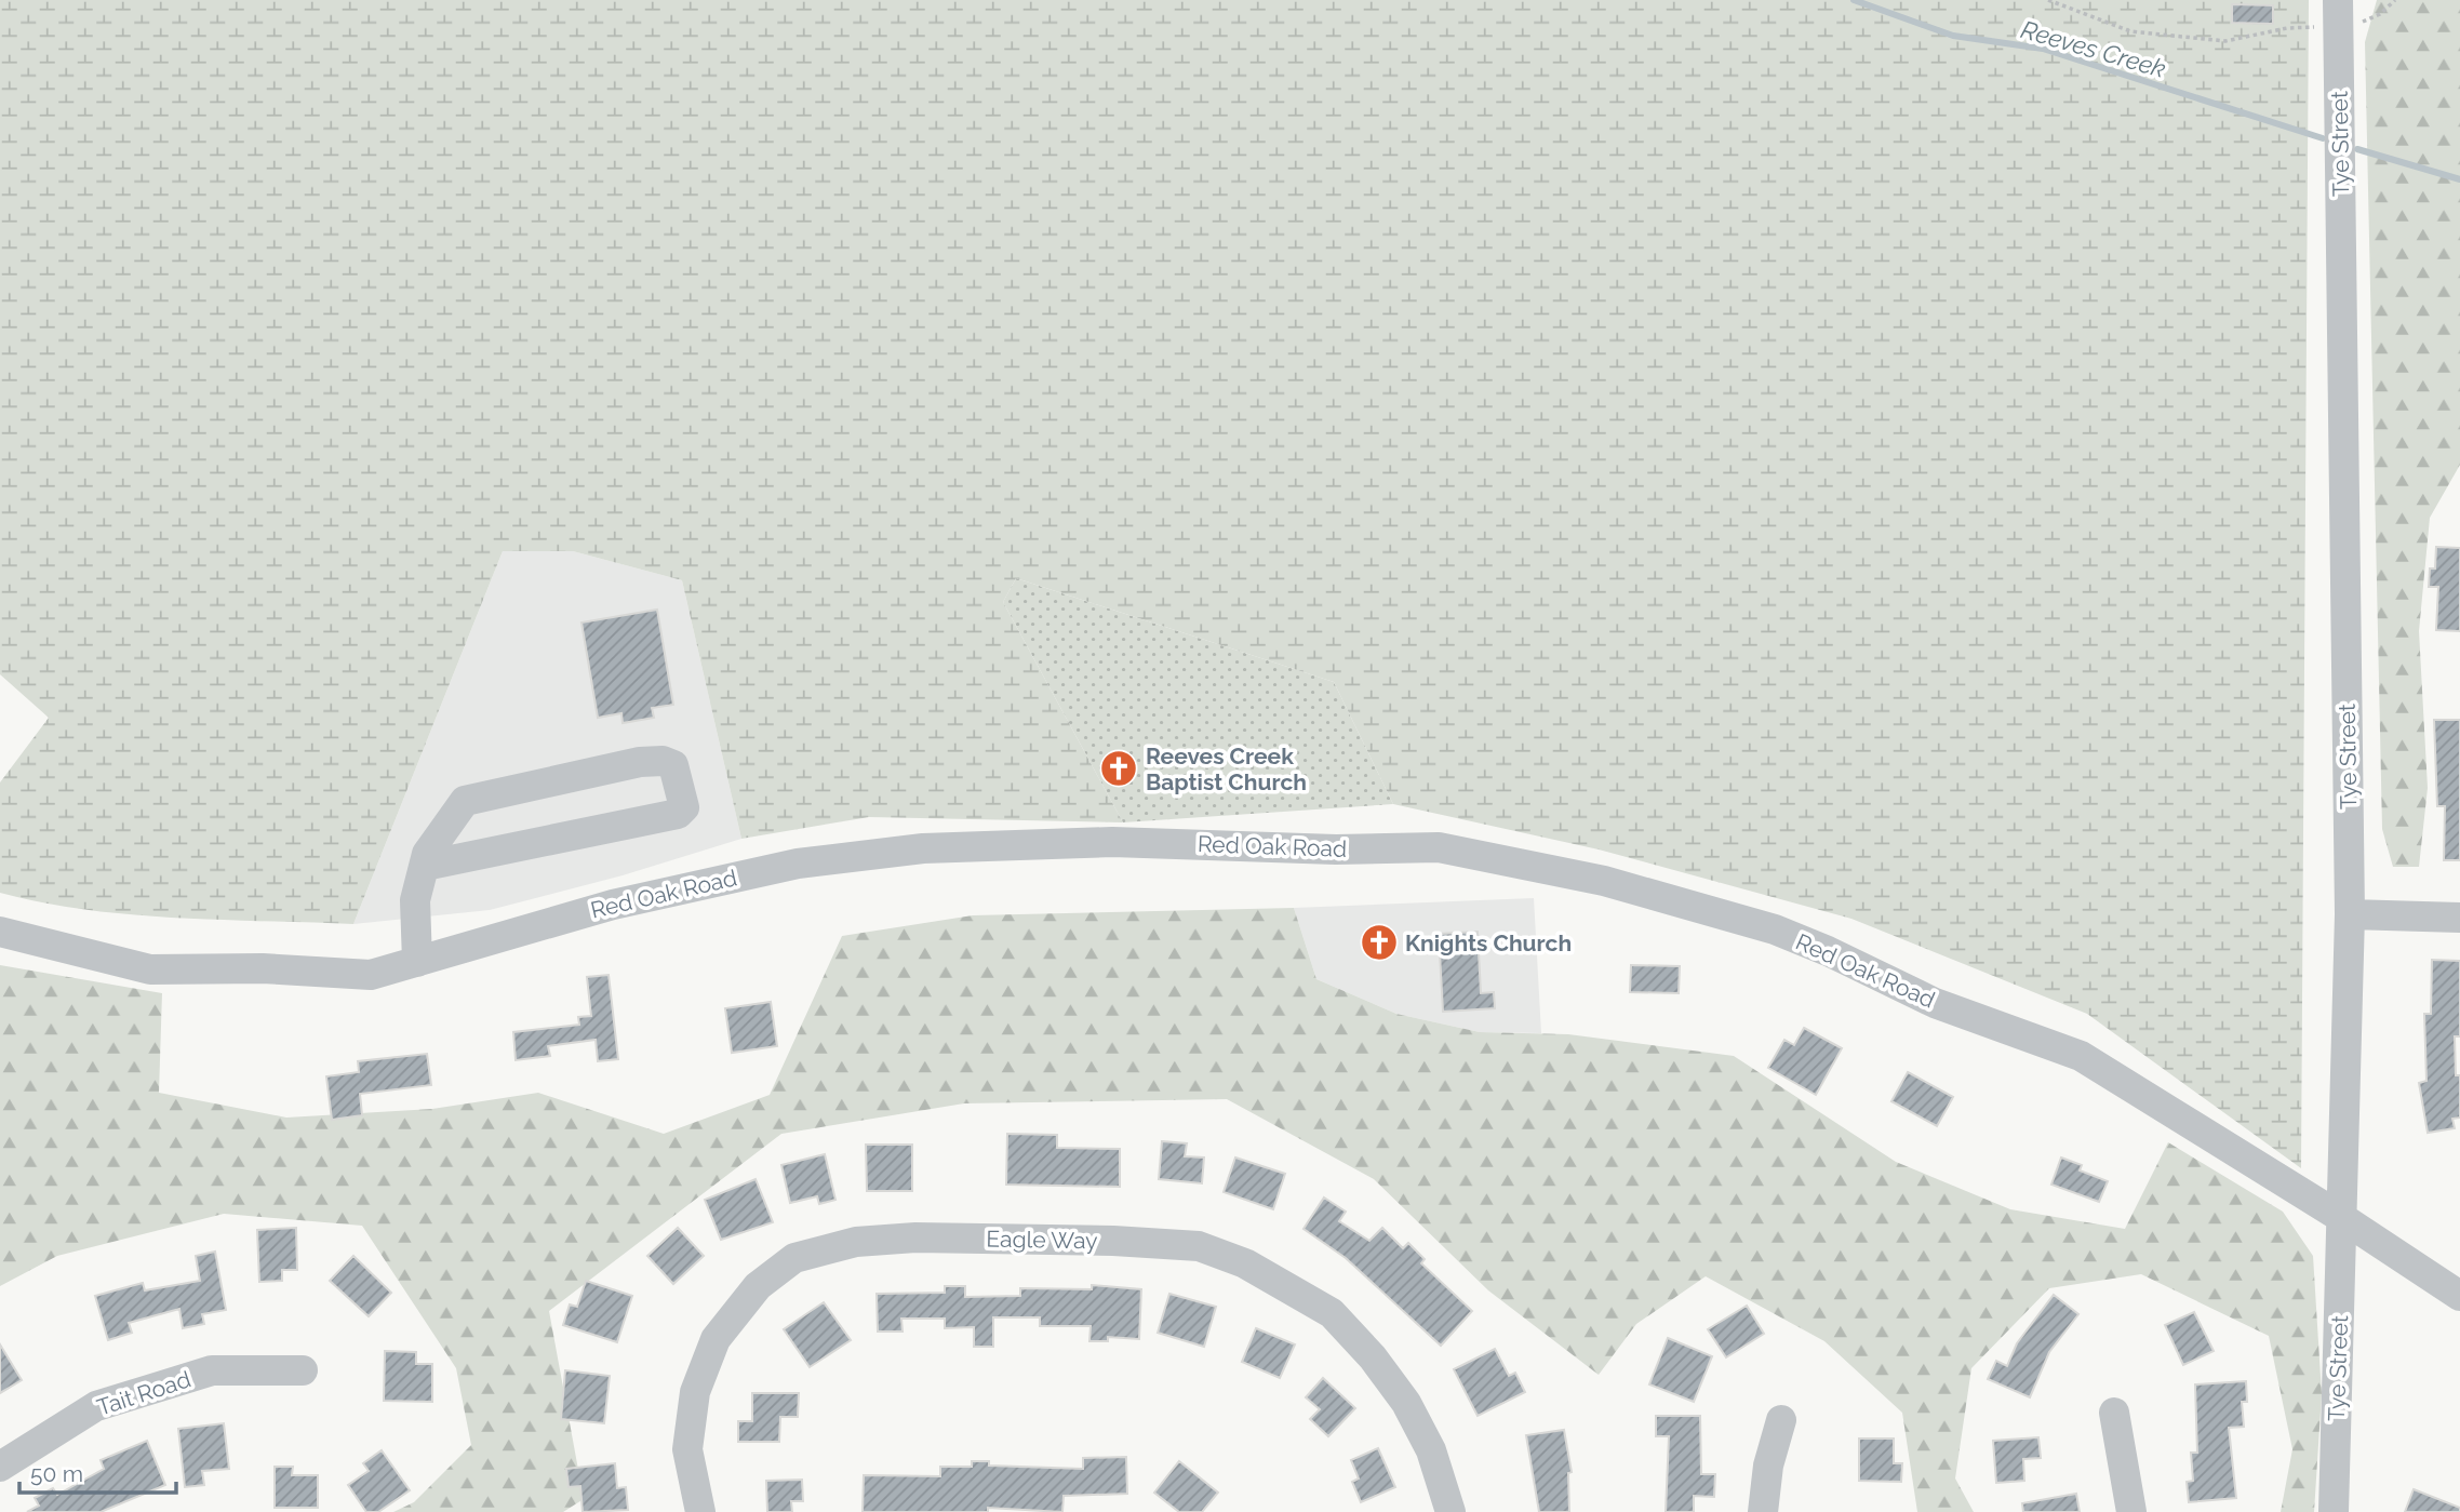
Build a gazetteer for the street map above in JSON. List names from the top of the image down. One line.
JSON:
{"streets":{"street":["Tye Street","Red Oak Road","Eagle Way","Tait Road"]},"crossings":[["Tye Street","Red Oak Road"]],"water":["Reeves Creek"],"places":{"church":["Reeves Creek Baptist Church","Knights Church"]},"scale_bar":"50 m"}
